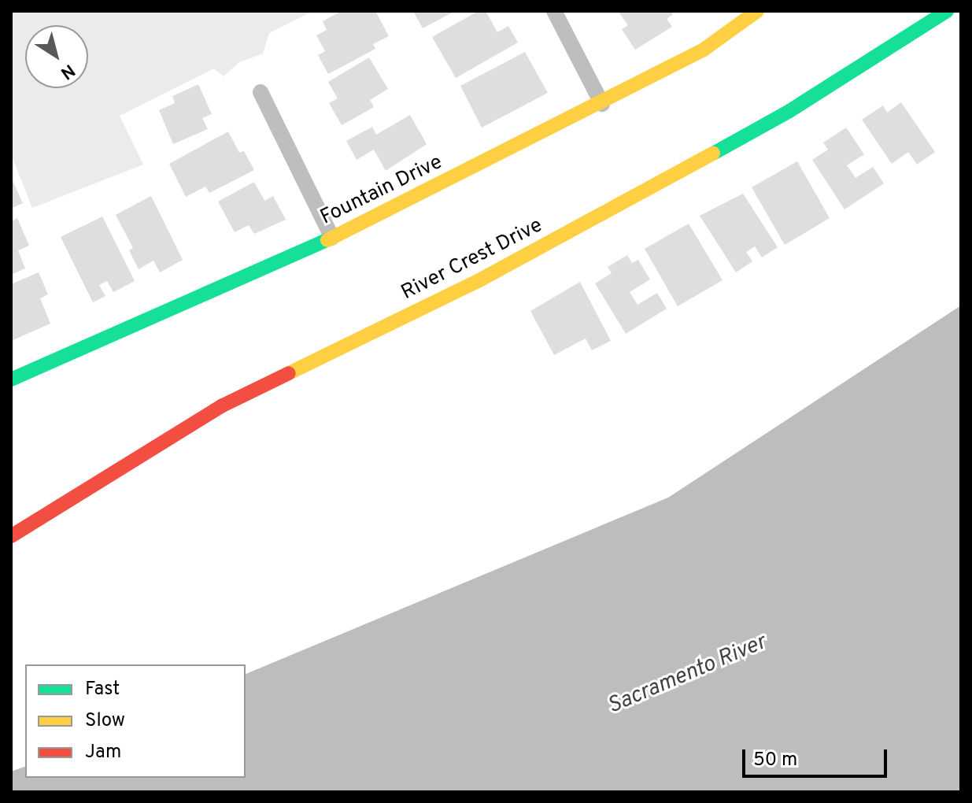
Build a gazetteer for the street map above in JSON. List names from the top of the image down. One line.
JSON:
{"streets":{"street":["Fountain Drive","River Crest Drive"]},"water":["Sacramento River"],"legend":["Fast","Slow","Jam"],"scale_bar":"50 m","north":"bottom right"}
